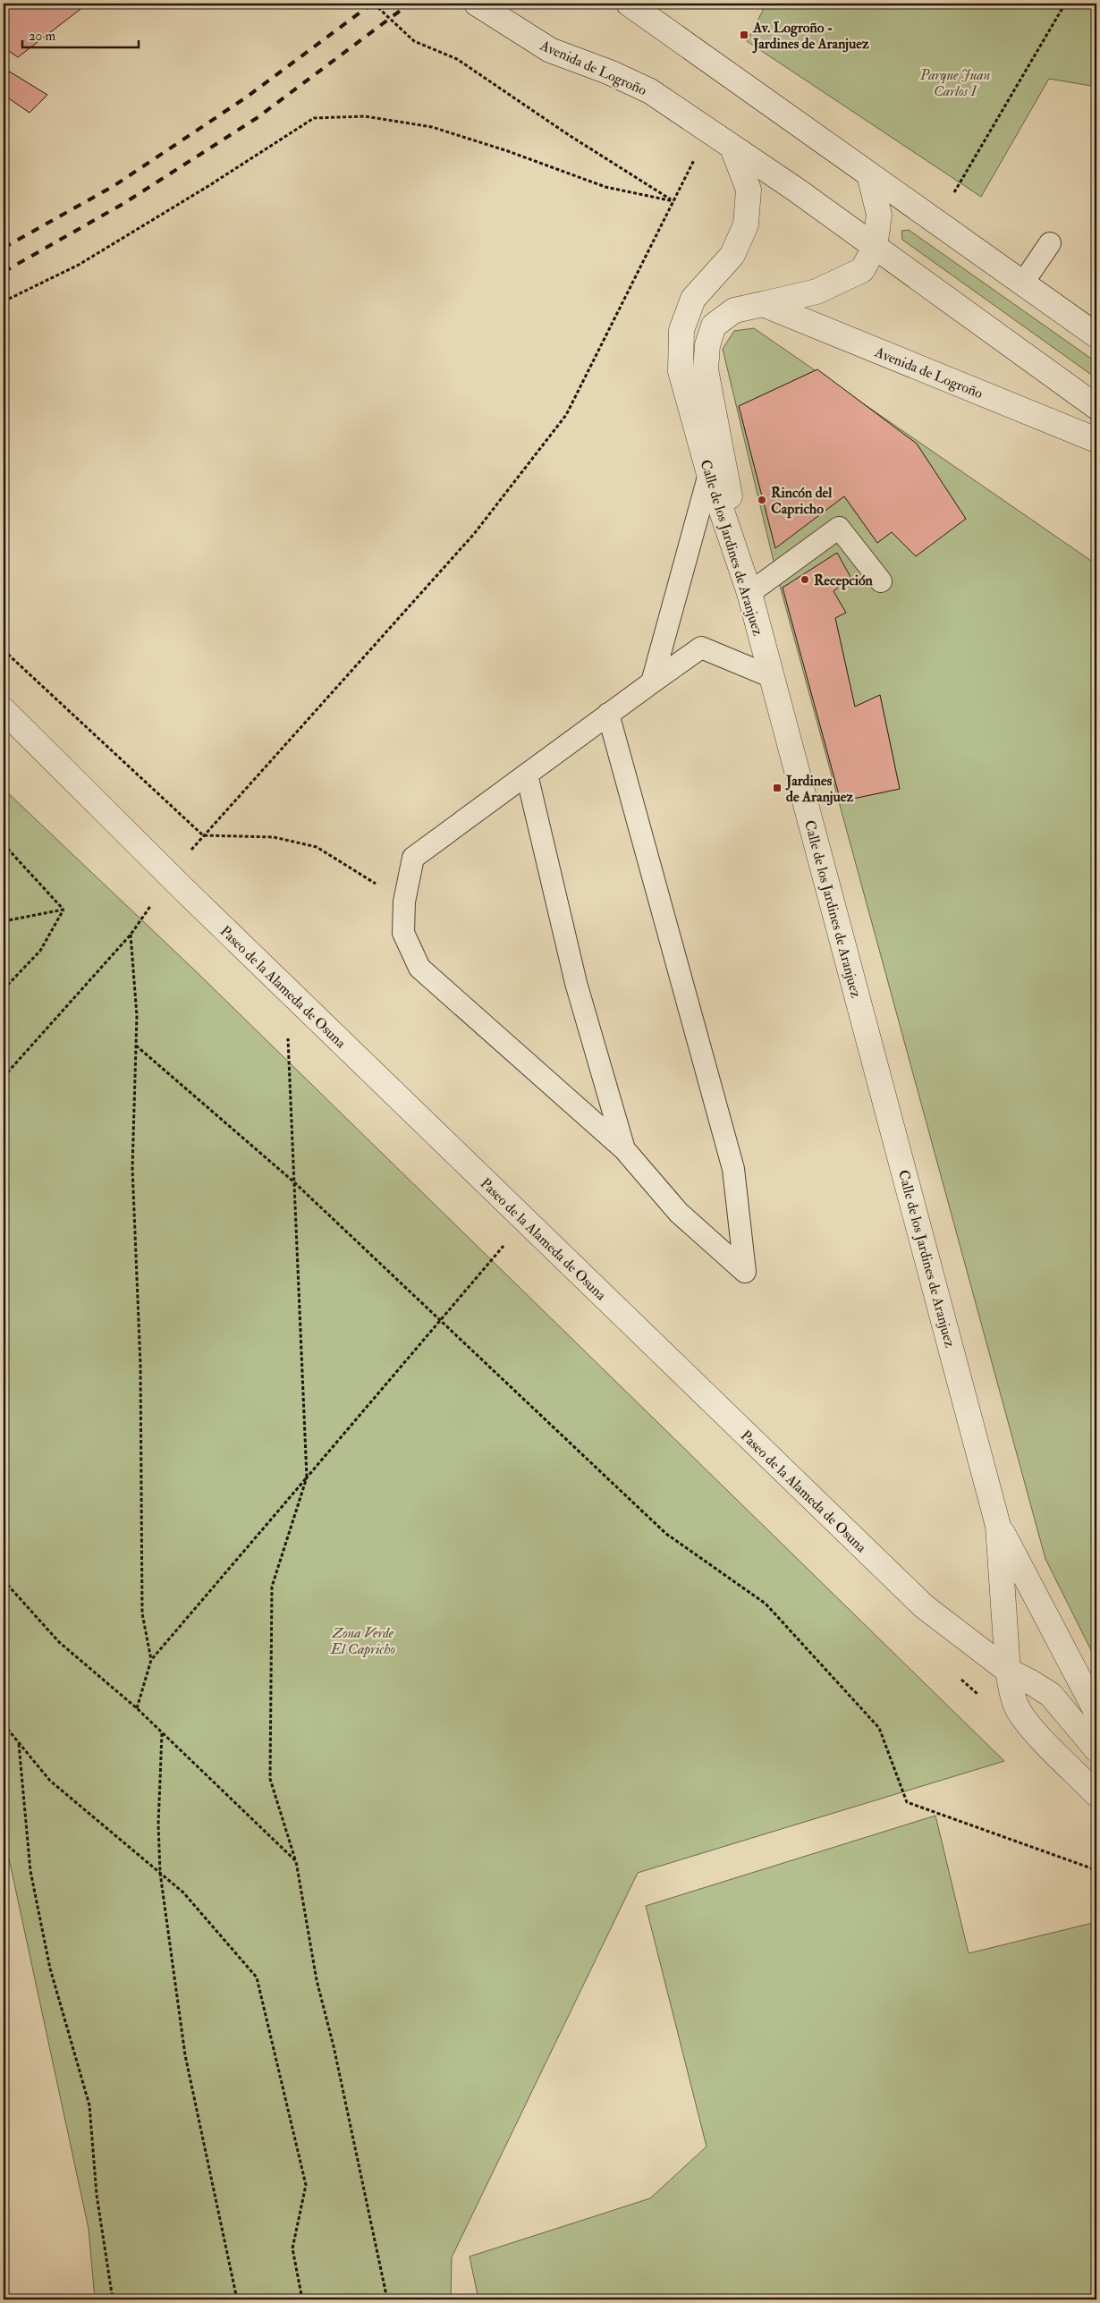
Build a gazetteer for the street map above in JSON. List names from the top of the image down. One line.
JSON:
{"streets":{"street":["Avenida de Logroño","Calle de los Jardines de Aranjuez","Paseo de la Alameda de Osuna"]},"crossings":[["Avenida de Logroño","Calle de los Jardines de Aranjuez"],["Calle de los Jardines de Aranjuez","Paseo de la Alameda de Osuna"]],"parks":["Parque Juan Carlos I","Zona Verde El Capricho"],"places":{"transit":["Av. Logroño - Jardines de Aranjuez","Jardines de Aranjuez"],"other":["Rincón del Capricho","Recepción"]},"scale_bar":"20 m"}
